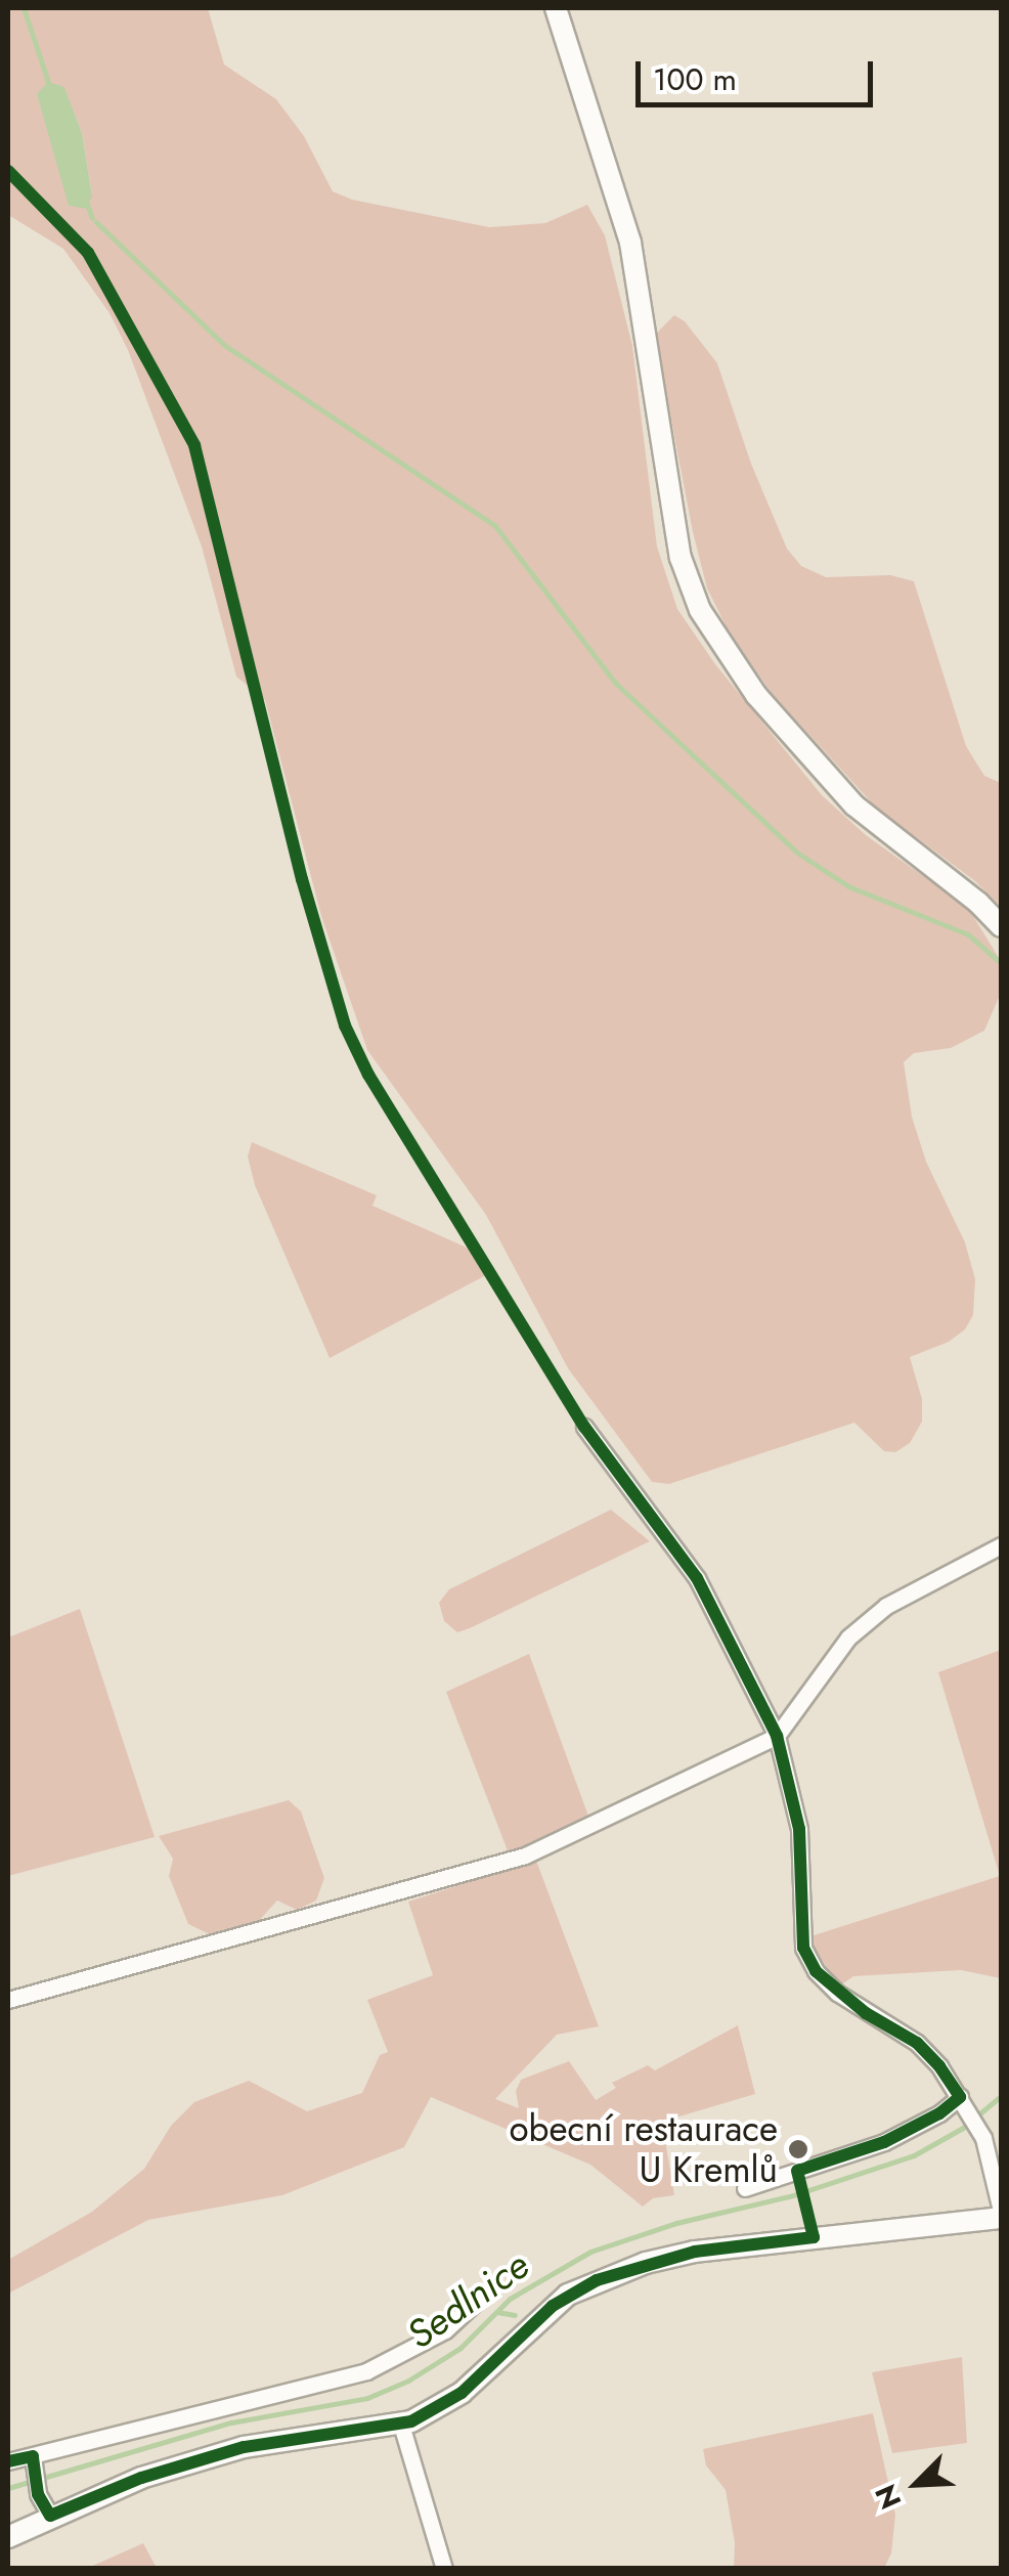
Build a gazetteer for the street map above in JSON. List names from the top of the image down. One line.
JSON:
{"water":["Sedlnice"],"places":["obecní restaurace U Kremlů"],"scale_bar":"100 m","north":"bottom left"}
